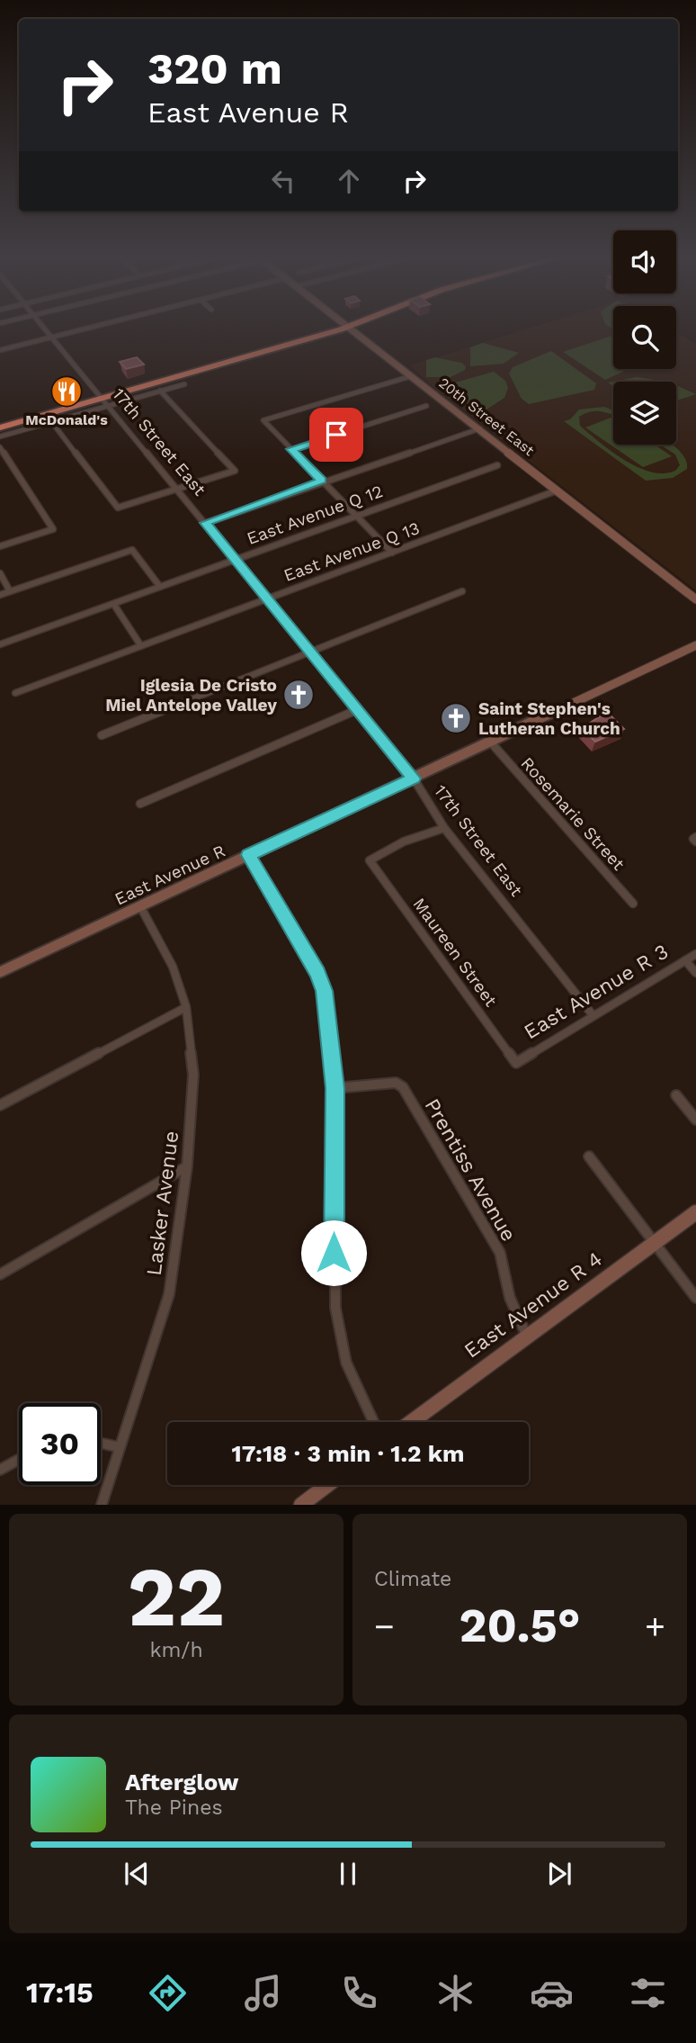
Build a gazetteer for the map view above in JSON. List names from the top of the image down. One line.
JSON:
{"streets":{"street":["20th Street East","17th Street East","East Avenue Q 12","East Avenue Q 13","Rosemarie Street","East Avenue R","Maureen Street","East Avenue R 3","Prentiss Avenue","Lasker Avenue","East Avenue R 4"]},"crossings":[["20th Street East","East Avenue Q 13"],["17th Street East","East Avenue Q 12"],["17th Street East","East Avenue Q 13"],["17th Street East","East Avenue R"],["17th Street East","Maureen Street"],["17th Street East","East Avenue R 3"],["Rosemarie Street","East Avenue R"],["East Avenue R","Lasker Avenue"],["Maureen Street","East Avenue R 3"],["Prentiss Avenue","East Avenue R 4"]],"places":{"restaurant":["McDonald's"],"church":["Iglesia De Cristo Miel Antelope Valley","Saint Stephen's Lutheran Church"]},"page":{"turn":["320 m","East Avenue R"],"limit":"30","trip":"17:18 · 3 min · 1.2 km","tile":[["22","km/h"],"Climate"],"heat":["−","20.5°","+"],"song":["Afterglow","The Pines"],"tabs":"17:15"}}
